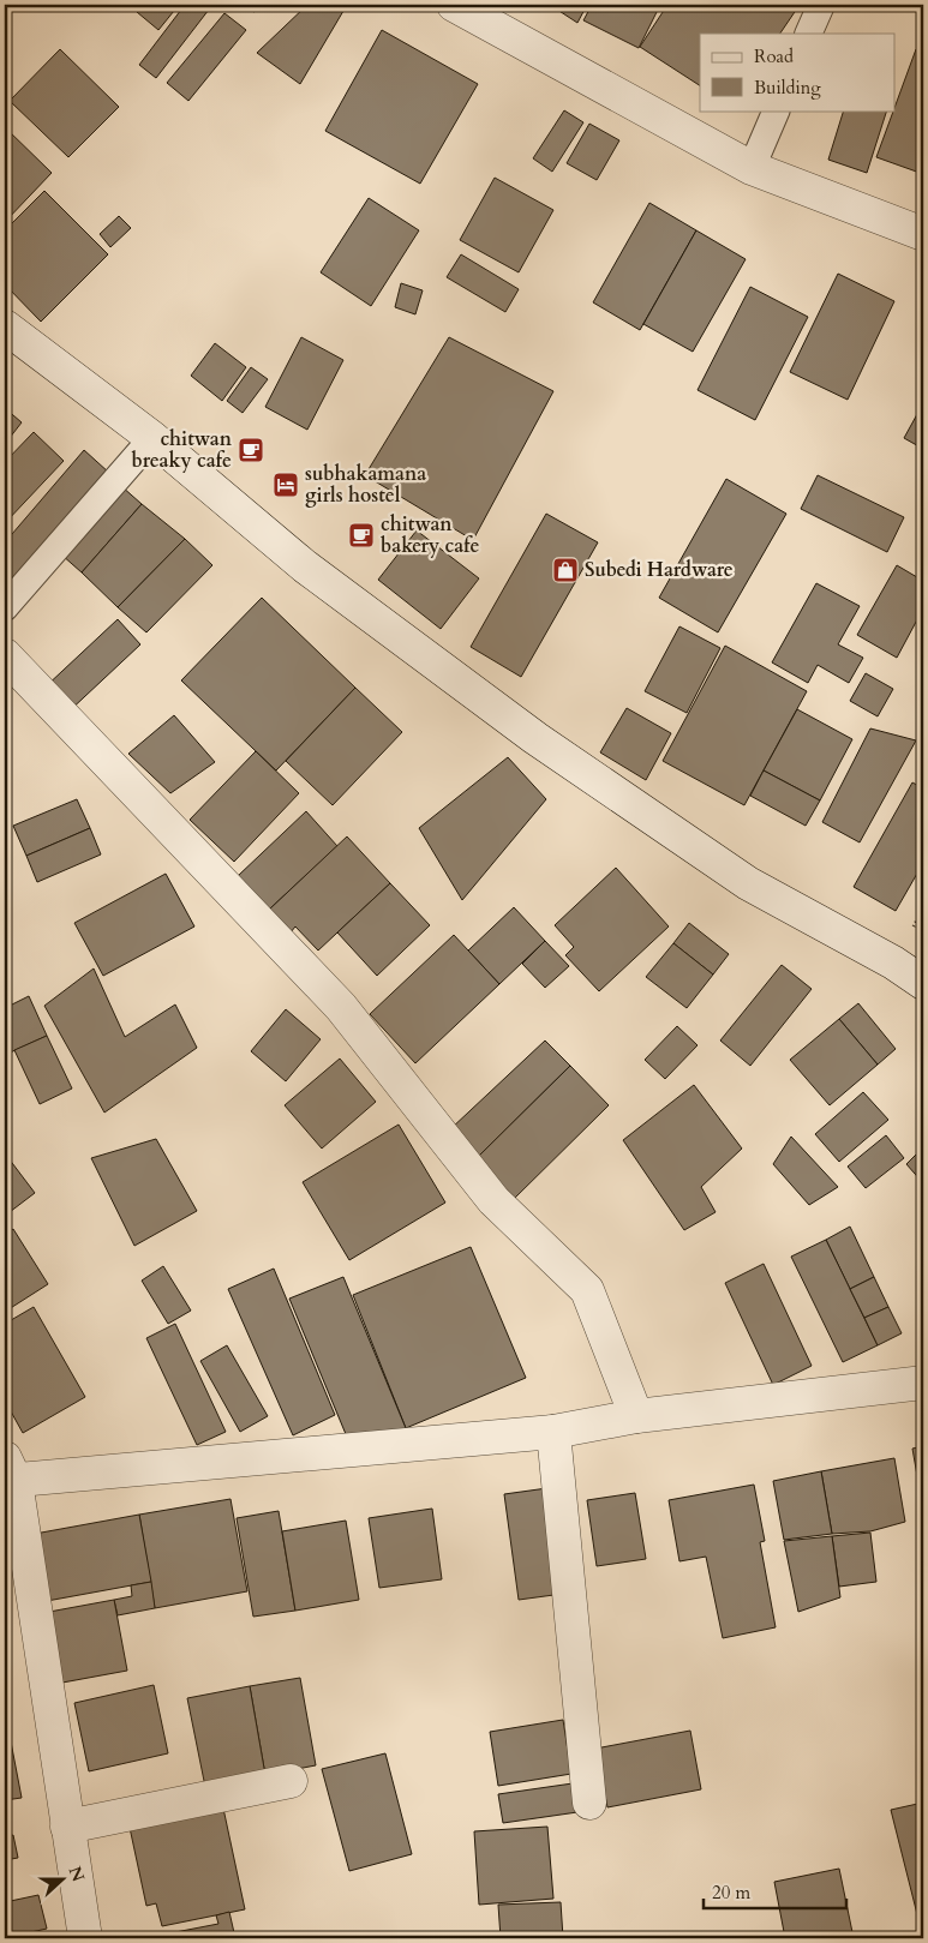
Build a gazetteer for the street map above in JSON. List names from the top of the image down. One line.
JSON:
{"places":{"cafe":["chitwan breaky cafe","chitwan bakery cafe"],"hotel":["subhakamana girls hostel"],"shop":["Subedi Hardware"]},"legend":["Road","Building"],"scale_bar":"20 m","north":"right"}
